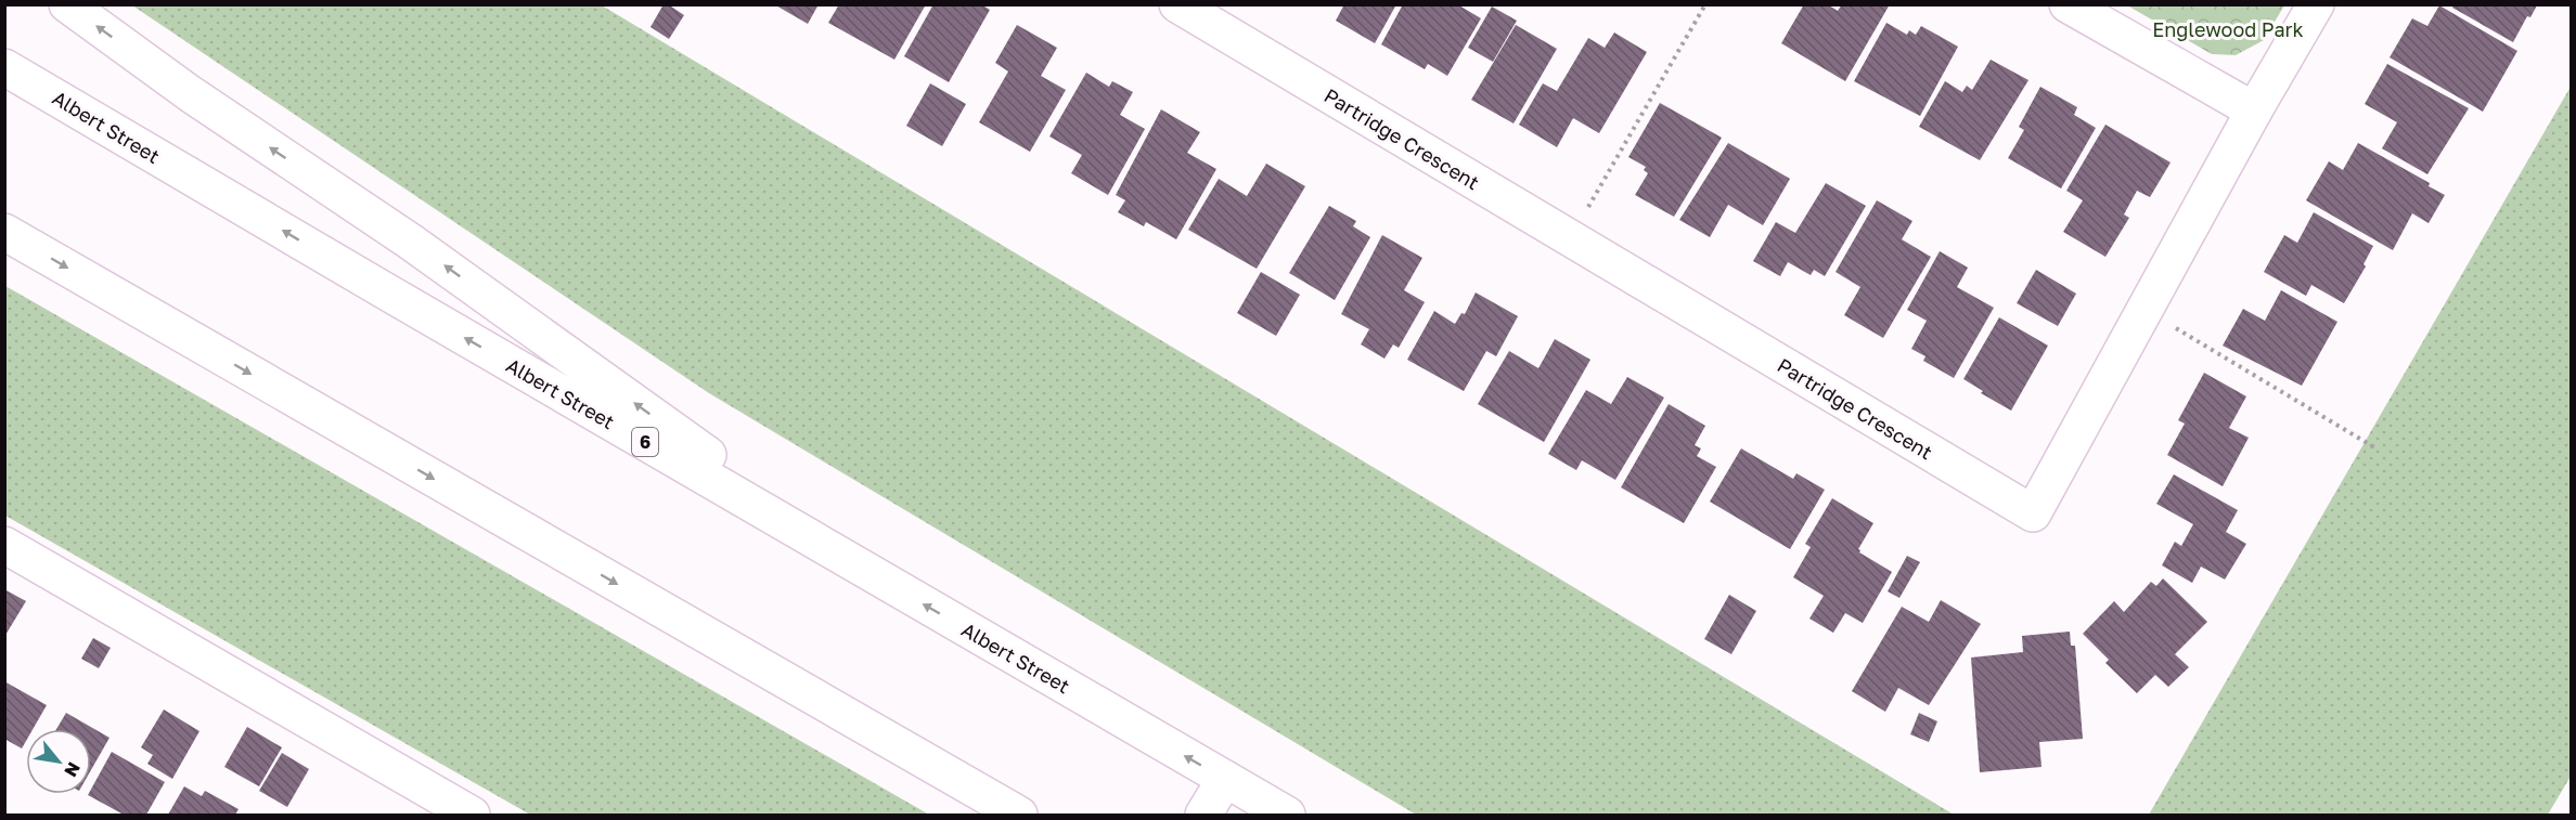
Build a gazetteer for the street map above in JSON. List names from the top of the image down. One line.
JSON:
{"streets":{"main road":["Albert Street","Partridge Crescent","6"]},"parks":["Englewood Park"],"north":"bottom right"}
